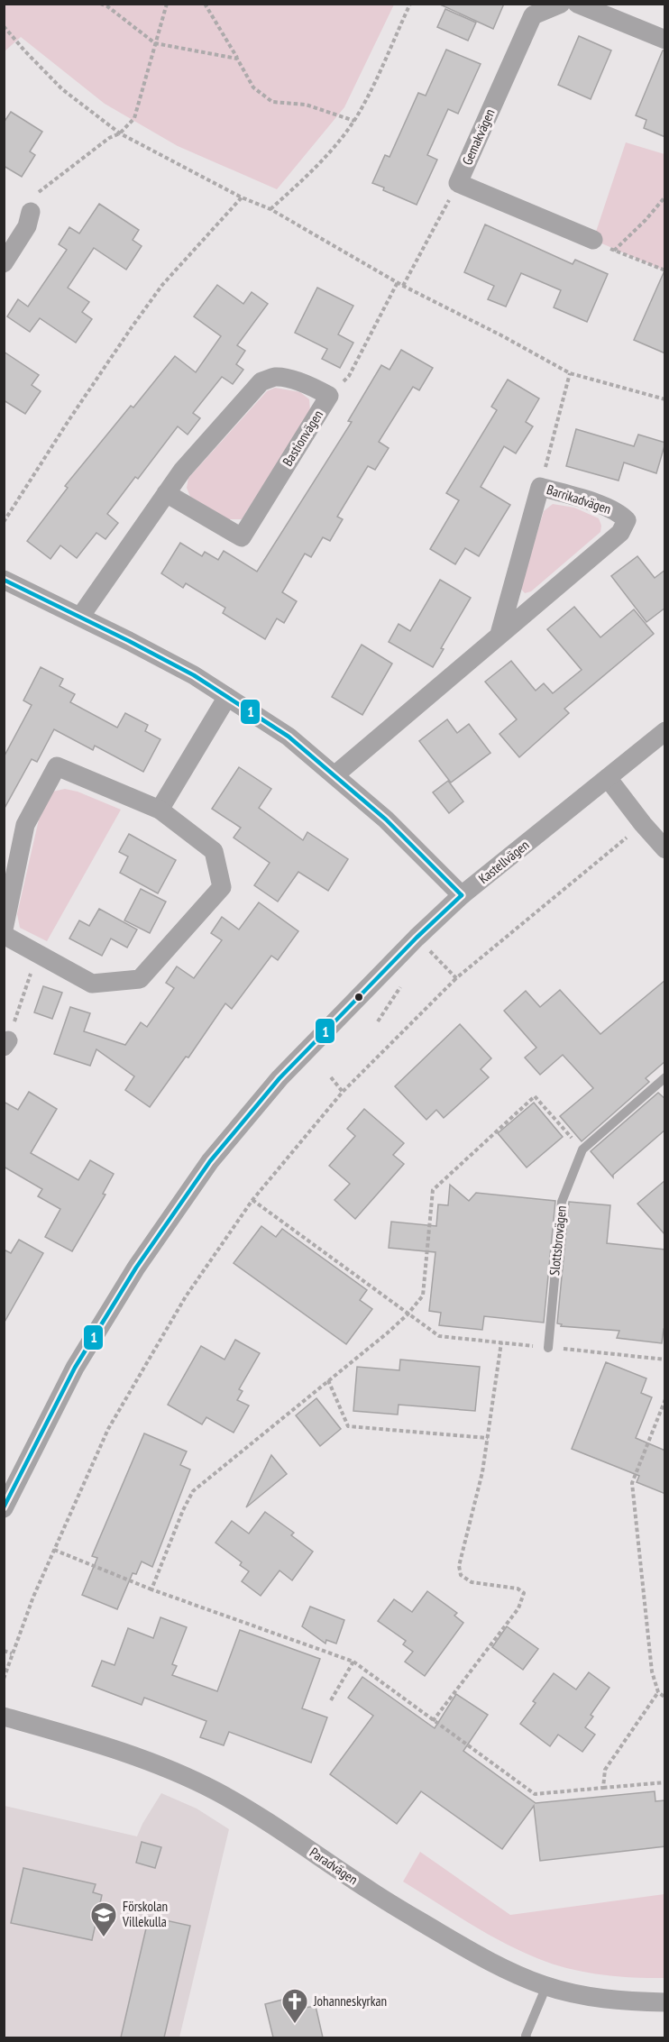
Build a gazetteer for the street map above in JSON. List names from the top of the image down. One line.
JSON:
{"streets":{"street":["Gemakvägen","Bastionvägen","Barrikadvägen","Kastellvägen","Paradvägen"],"lane":["Slottsbrovägen"]},"places":{"school or university":["Förskolan Villekulla"],"church":["Johanneskyrkan"]},"lines":["transit line 1"]}
